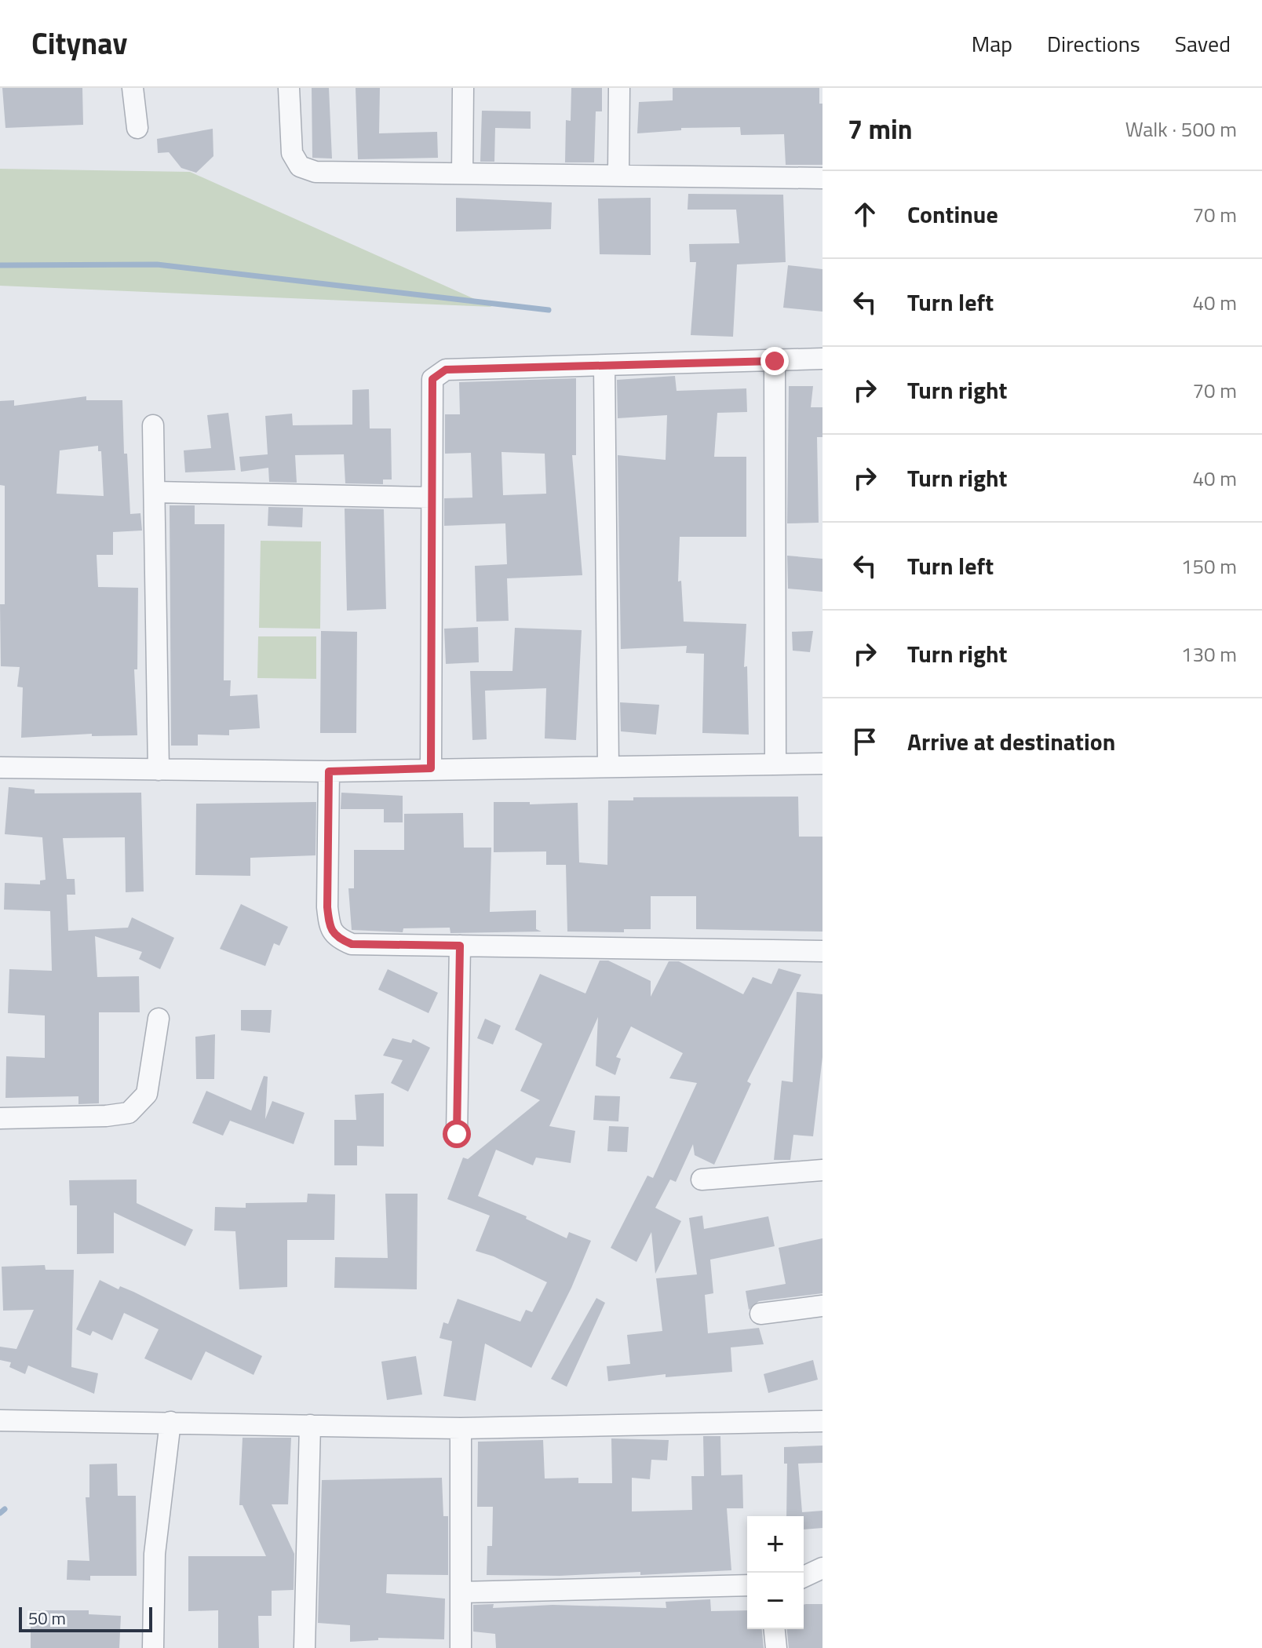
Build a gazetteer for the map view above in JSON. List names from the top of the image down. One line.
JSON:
{"scale_bar":"50 m","page":{"header":"Citynav","nav":["Map","Directions","Saved"],"heading":["7 min","Walk · 500 m"],"list":[["Continue","70 m"],["Turn left","40 m"],["Turn right","70 m"],["Turn right","40 m"],["Turn left","150 m"],["Turn right","130 m"],"Arrive at destination"],"map_buttons":["+","−"],"scale":"50 m"}}
